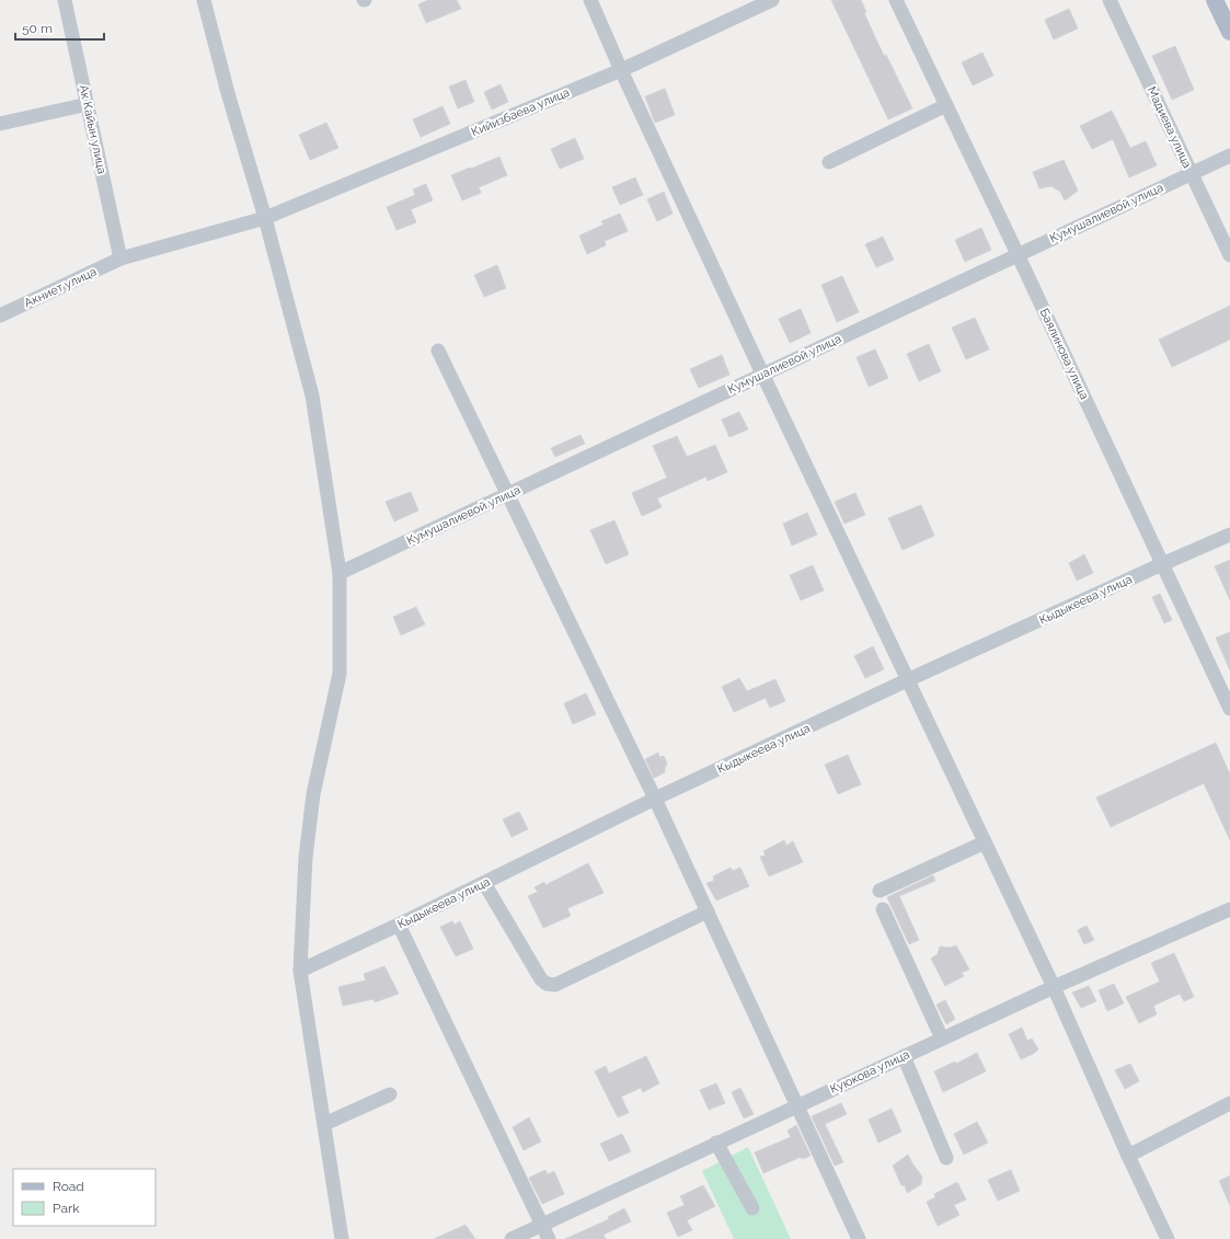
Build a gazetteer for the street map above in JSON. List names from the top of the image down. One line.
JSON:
{"streets":{"street":["Кийизбаева улица","Мадиева улица","Ак Кайын улица","Кумушалиевой улица","Акниет улица","Баялинова улица","Кыдыкеева улица","Куюкова улица"]},"crossings":[["Кийизбаева улица","Ак Кайын улица"],["Кийизбаева улица","Акниет улица"],["Мадиева улица","Кумушалиевой улица"],["Ак Кайын улица","Акниет улица"],["Кумушалиевой улица","Баялинова улица"],["Баялинова улица","Кыдыкеева улица"]],"legend":["Road","Park"],"scale_bar":"50 m"}
